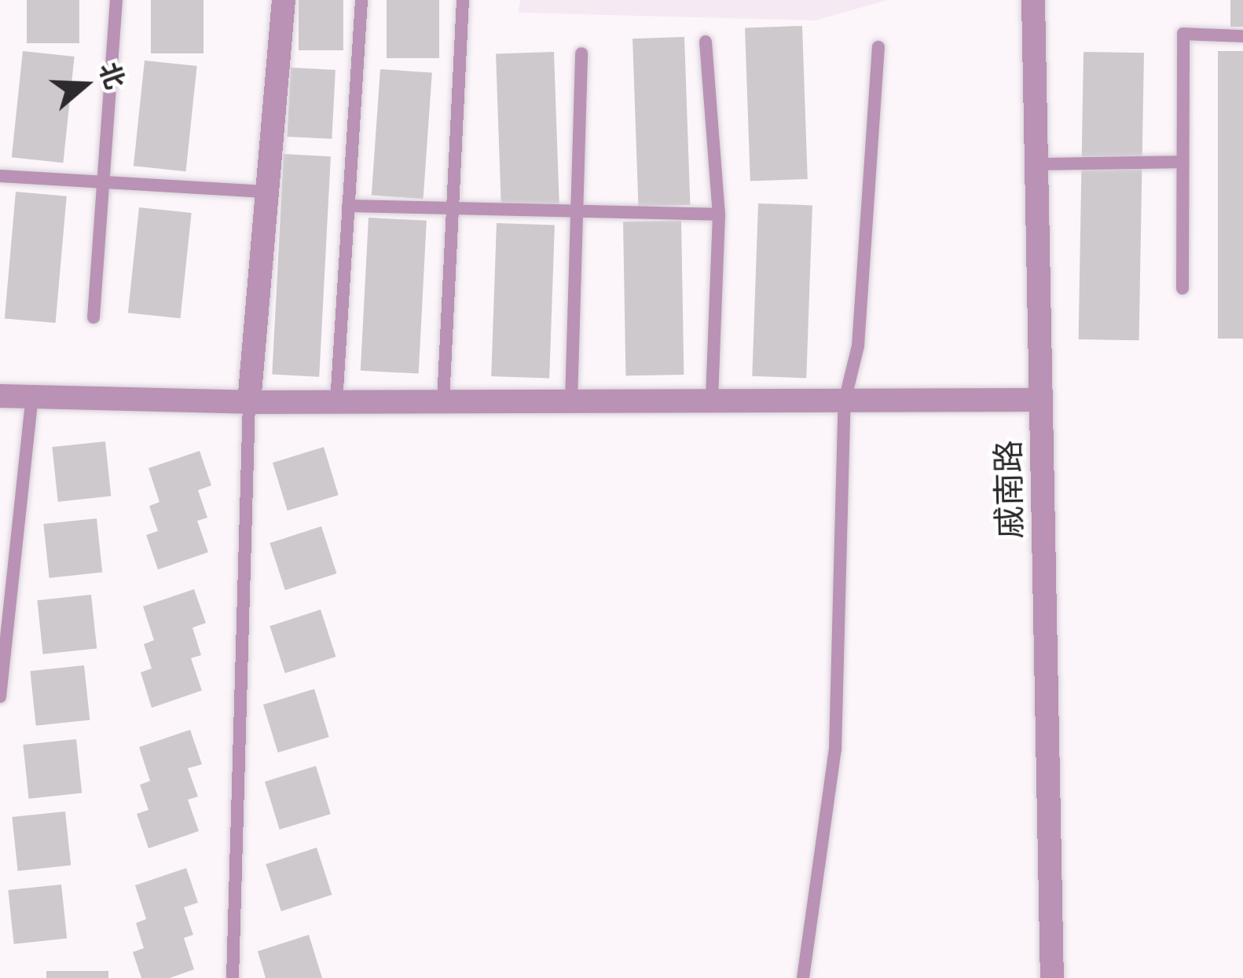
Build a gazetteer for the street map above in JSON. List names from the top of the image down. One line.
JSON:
{"streets":{"street":["戚南路"]},"north":"right"}
